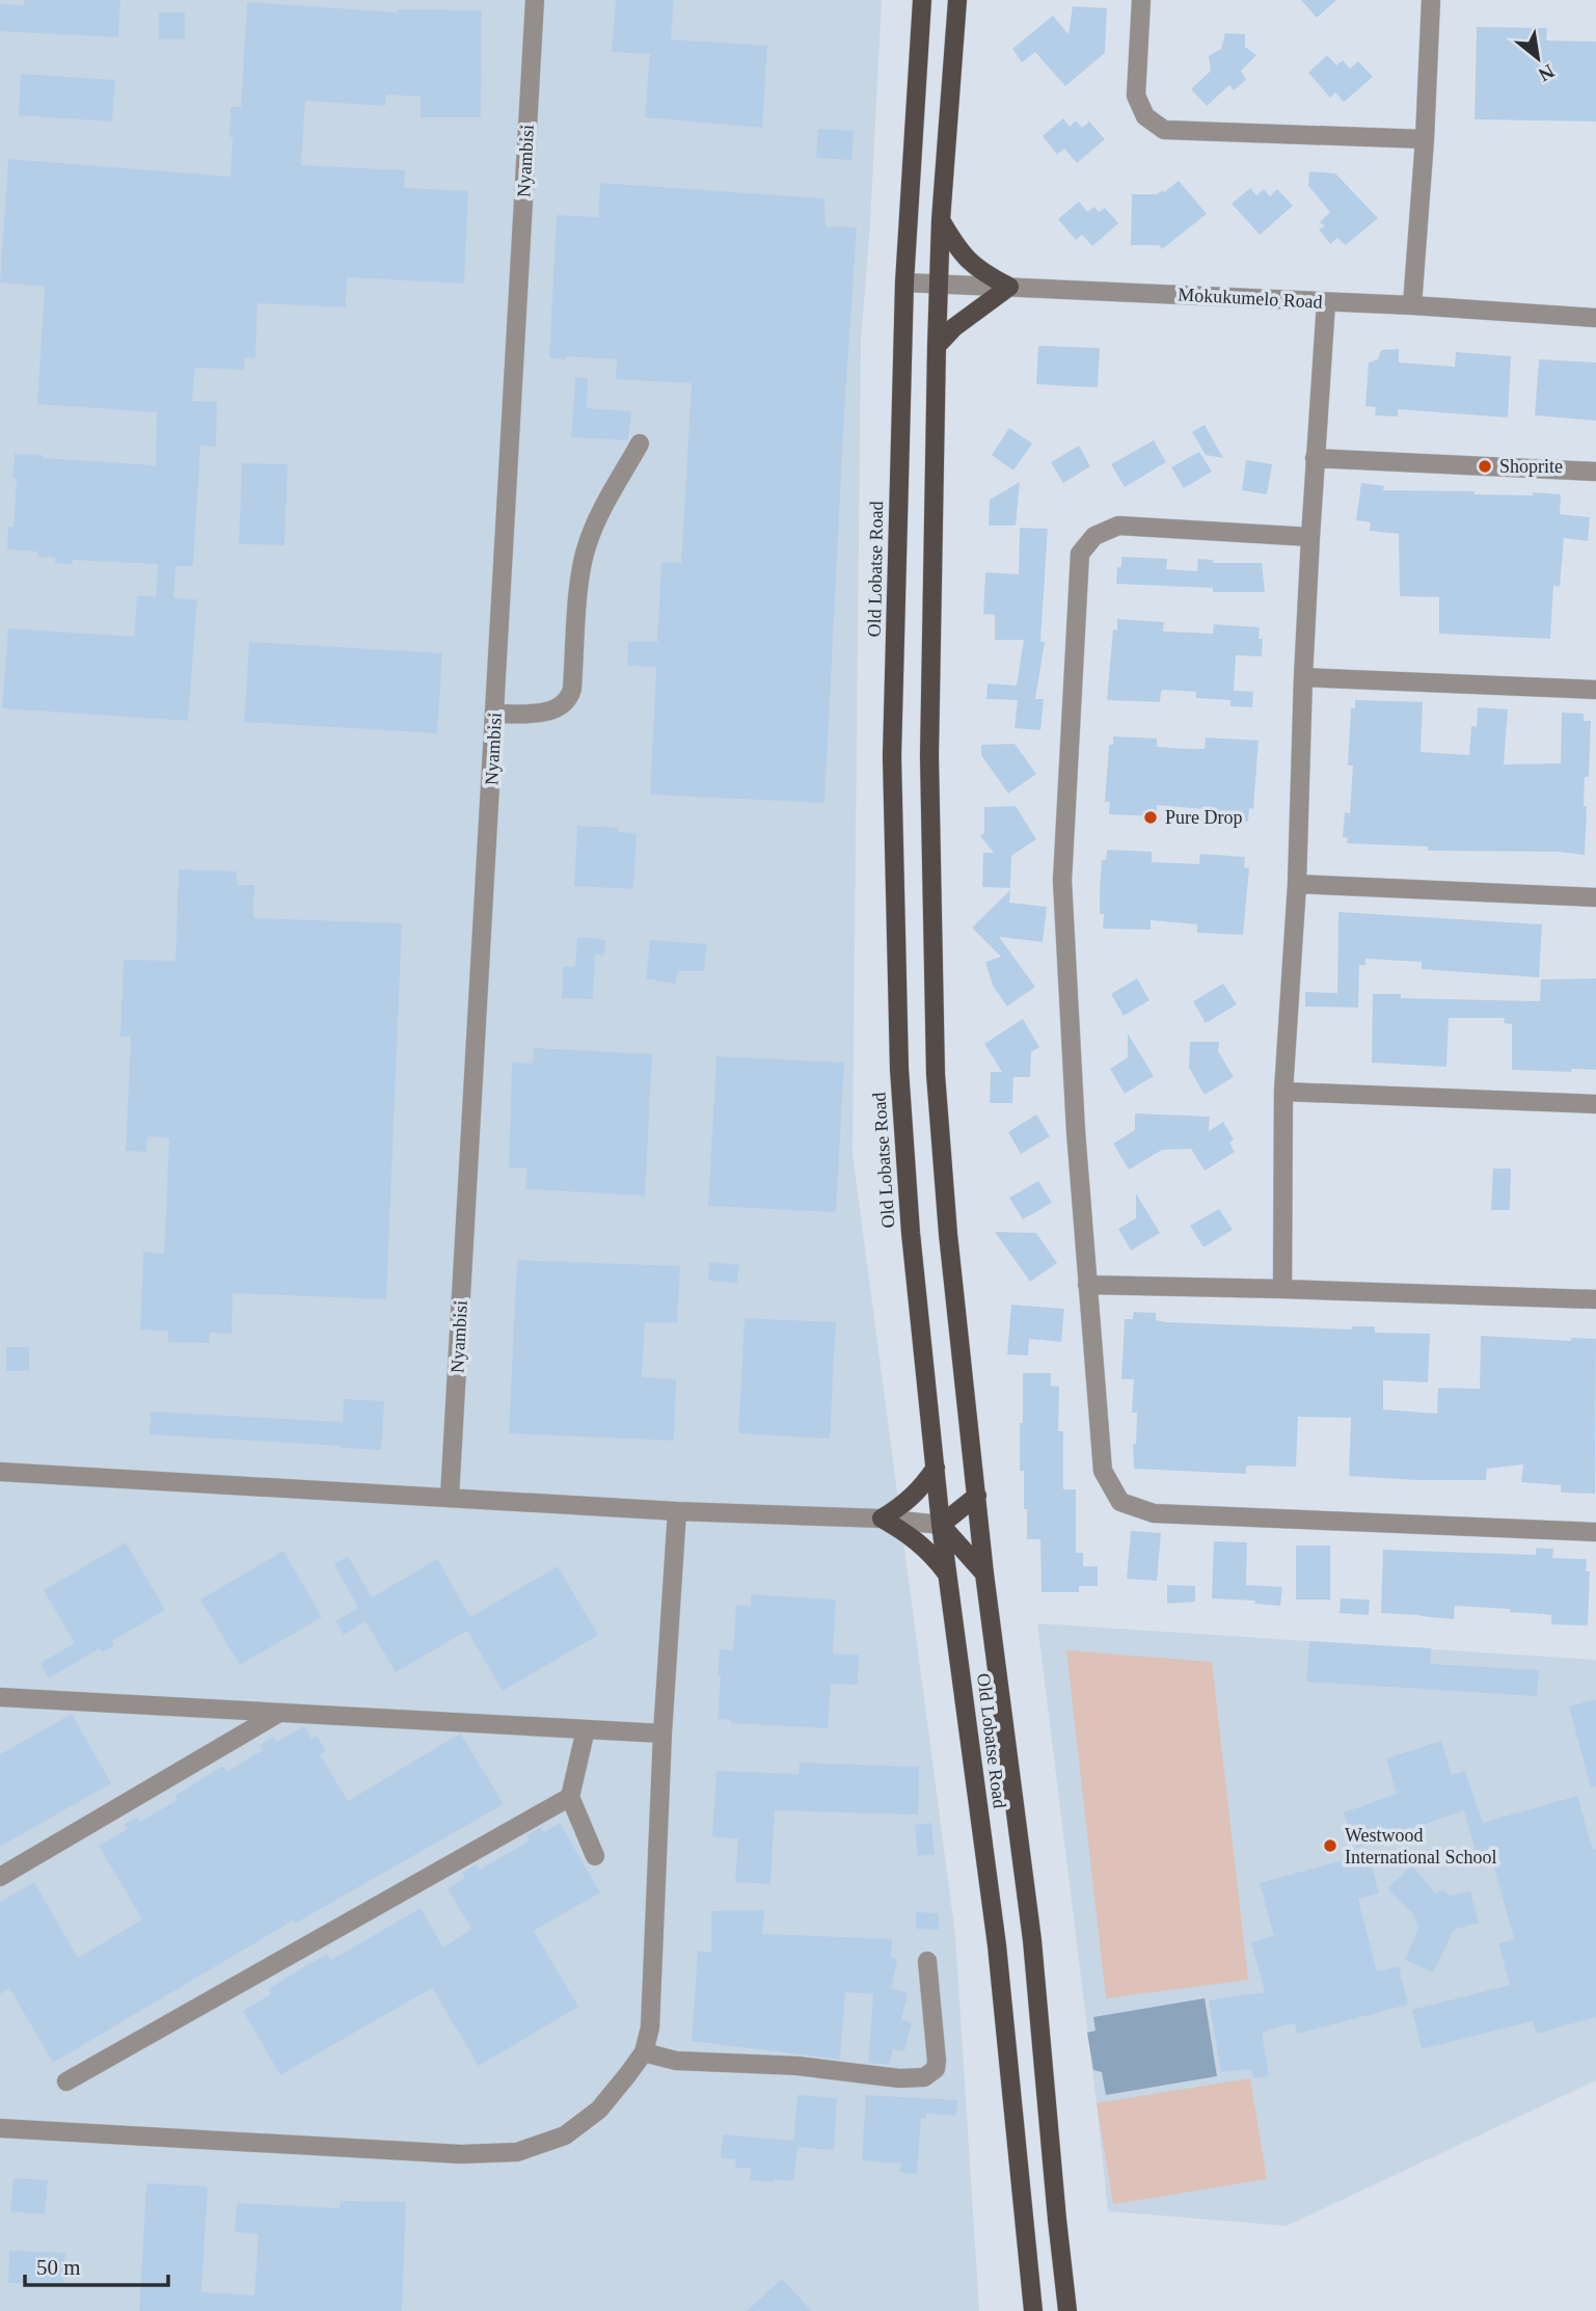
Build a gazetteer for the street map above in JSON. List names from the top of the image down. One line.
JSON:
{"streets":{"main road":["Old Lobatse Road"],"street":["Nyambisi","Mokukumelo Road"]},"crossings":[["Mokukumelo Road","Old Lobatse Road"]],"places":["Shoprite","Pure Drop","Westwood International School"],"scale_bar":"50 m","north":"bottom right"}
